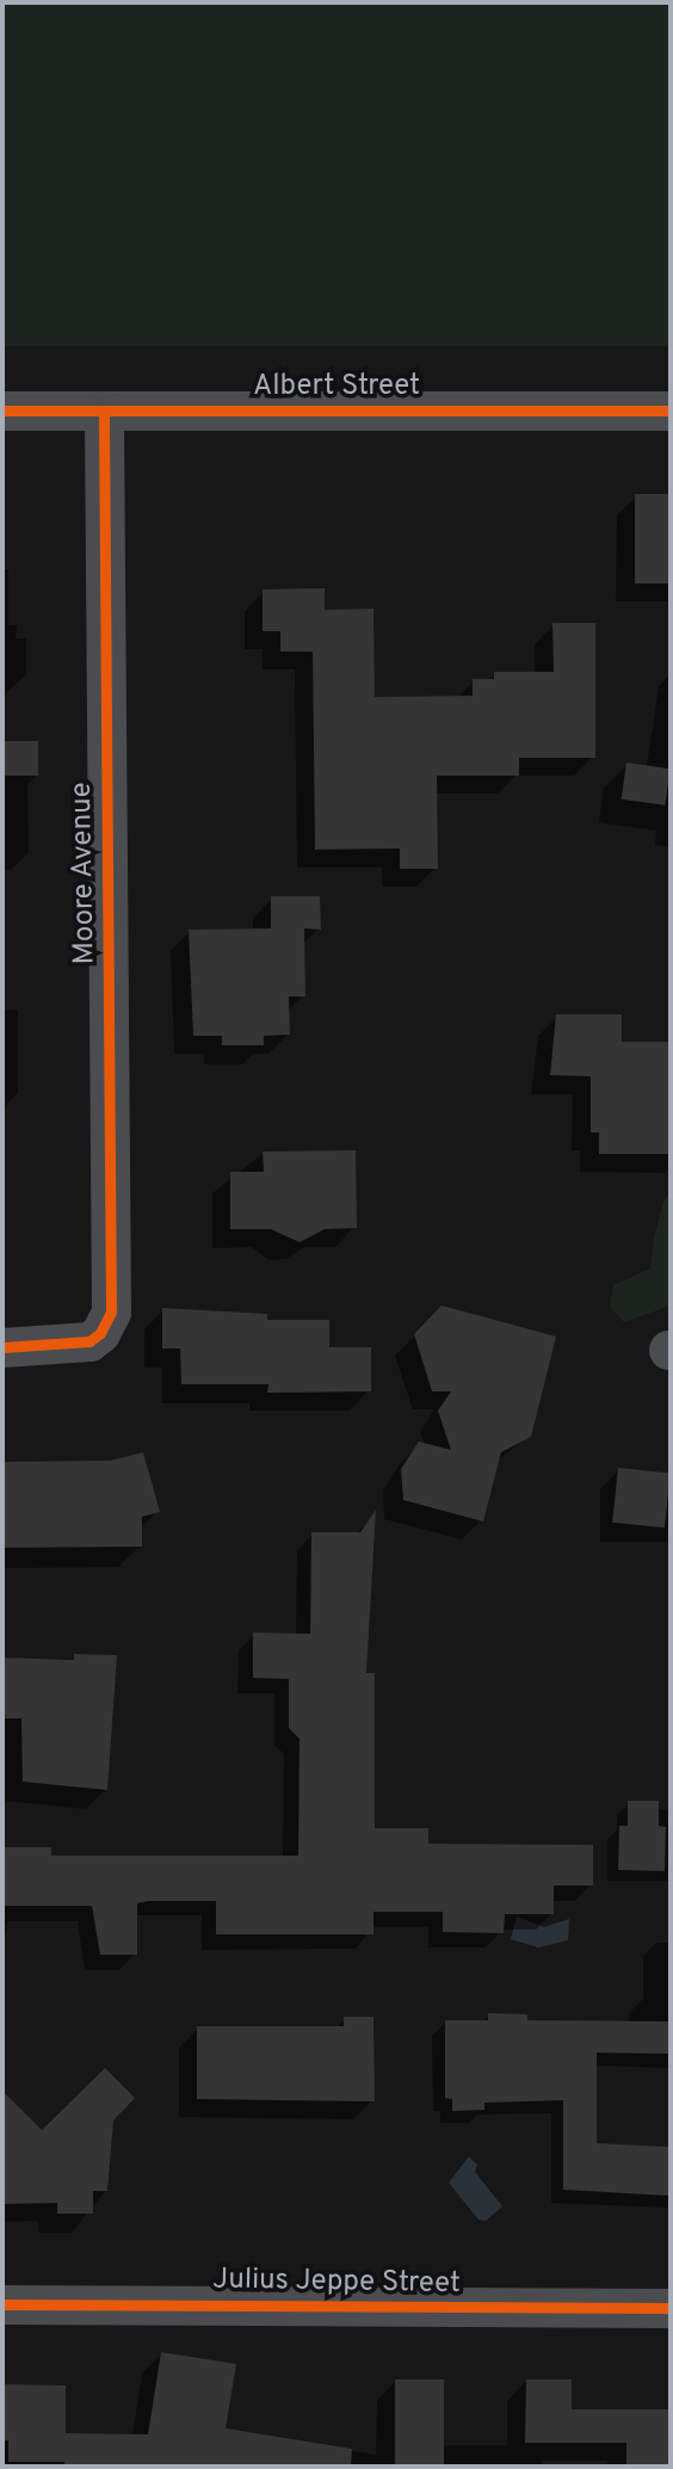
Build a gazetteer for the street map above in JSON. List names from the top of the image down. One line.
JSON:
{"streets":{"street":["Albert Street","Moore Avenue","Julius Jeppe Street"]},"crossings":[["Albert Street","Moore Avenue"]]}
